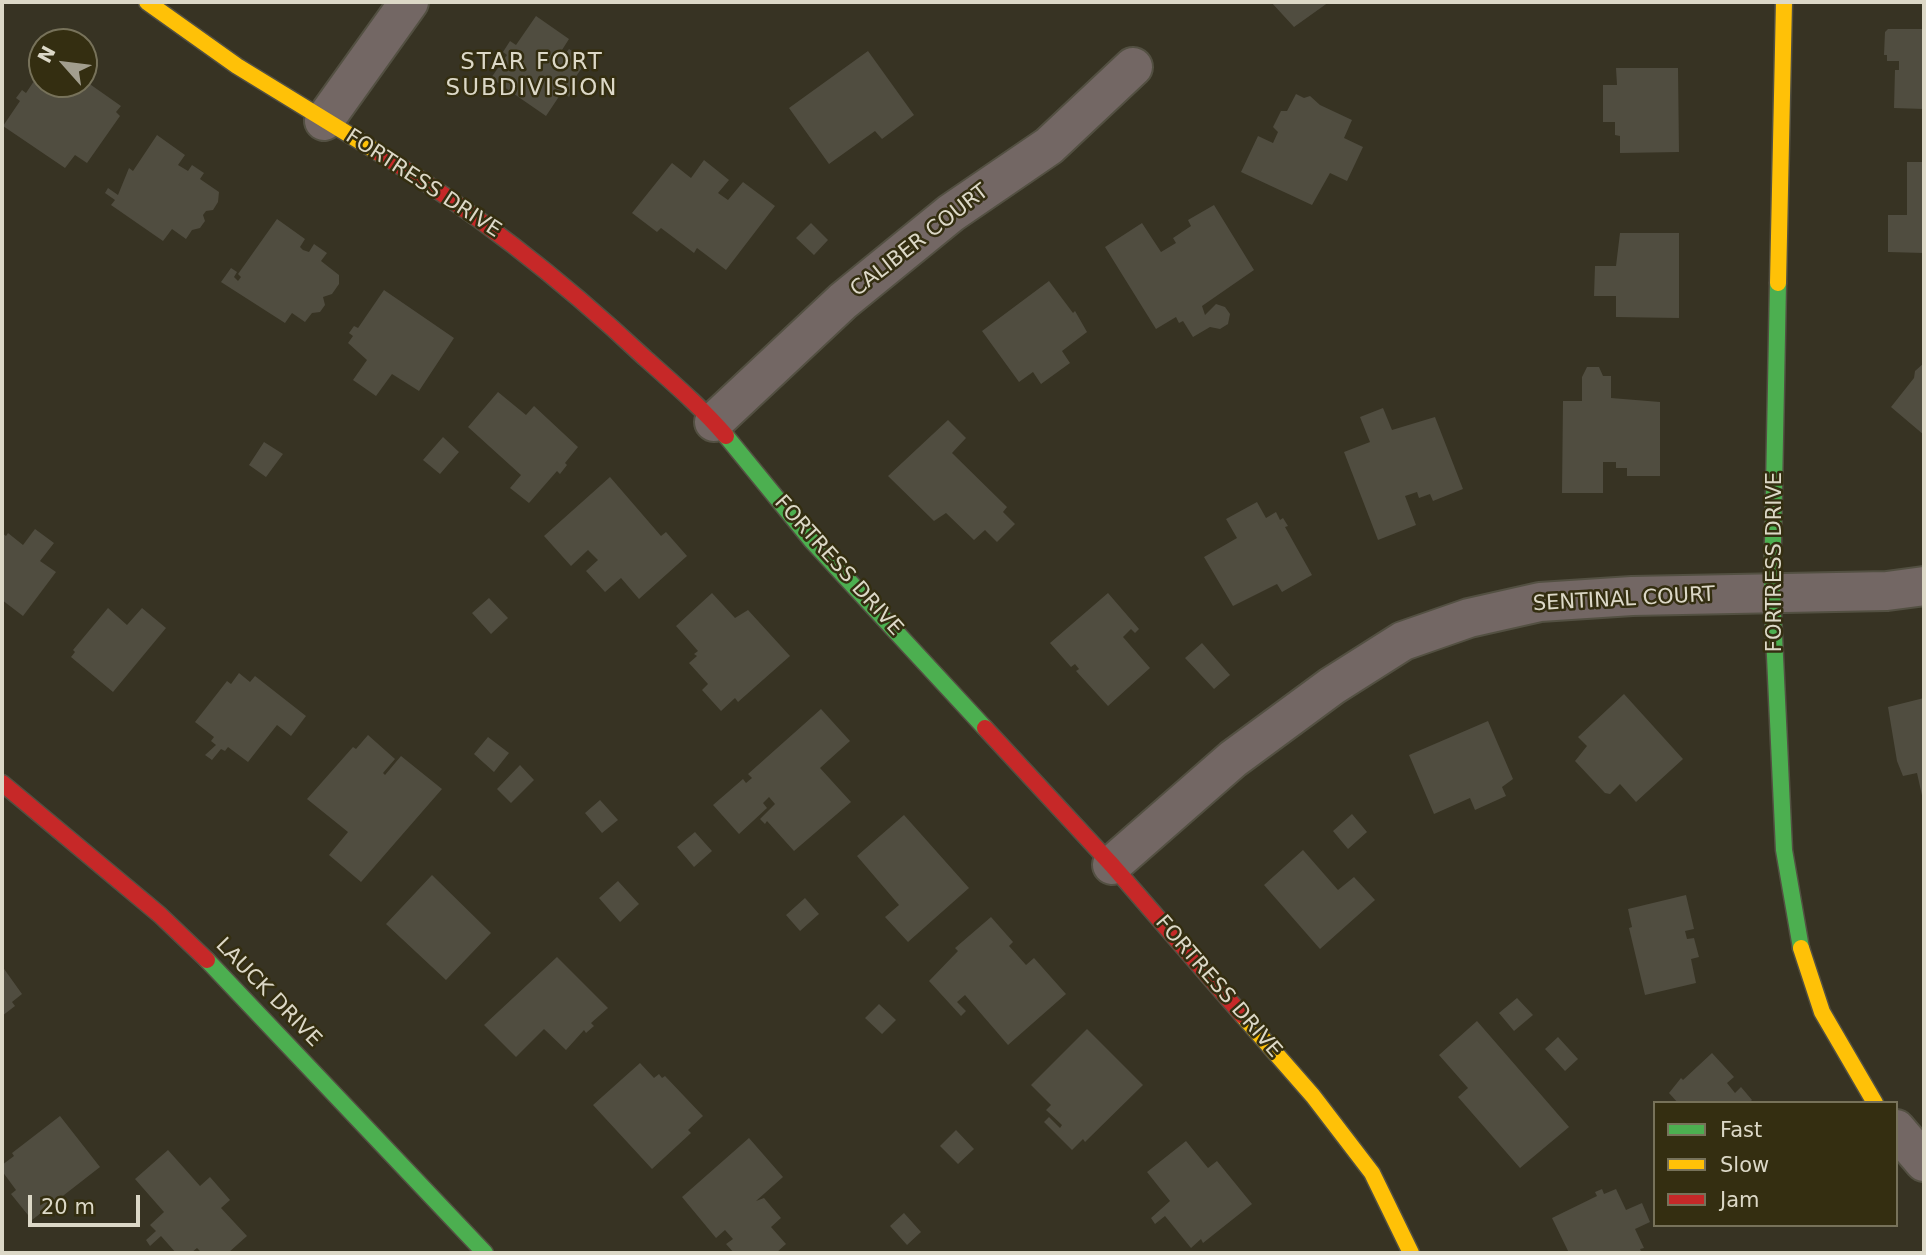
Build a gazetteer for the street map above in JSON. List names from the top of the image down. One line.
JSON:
{"streets":{"street":["FORTRESS DRIVE","CALIBER COURT","SENTINAL COURT","LAUCK DRIVE"]},"crossings":[["FORTRESS DRIVE","CALIBER COURT"],["FORTRESS DRIVE","SENTINAL COURT"]],"districts":["STAR FORT SUBDIVISION"],"legend":["Fast","Slow","Jam"],"scale_bar":"20 m","north":"top left"}
